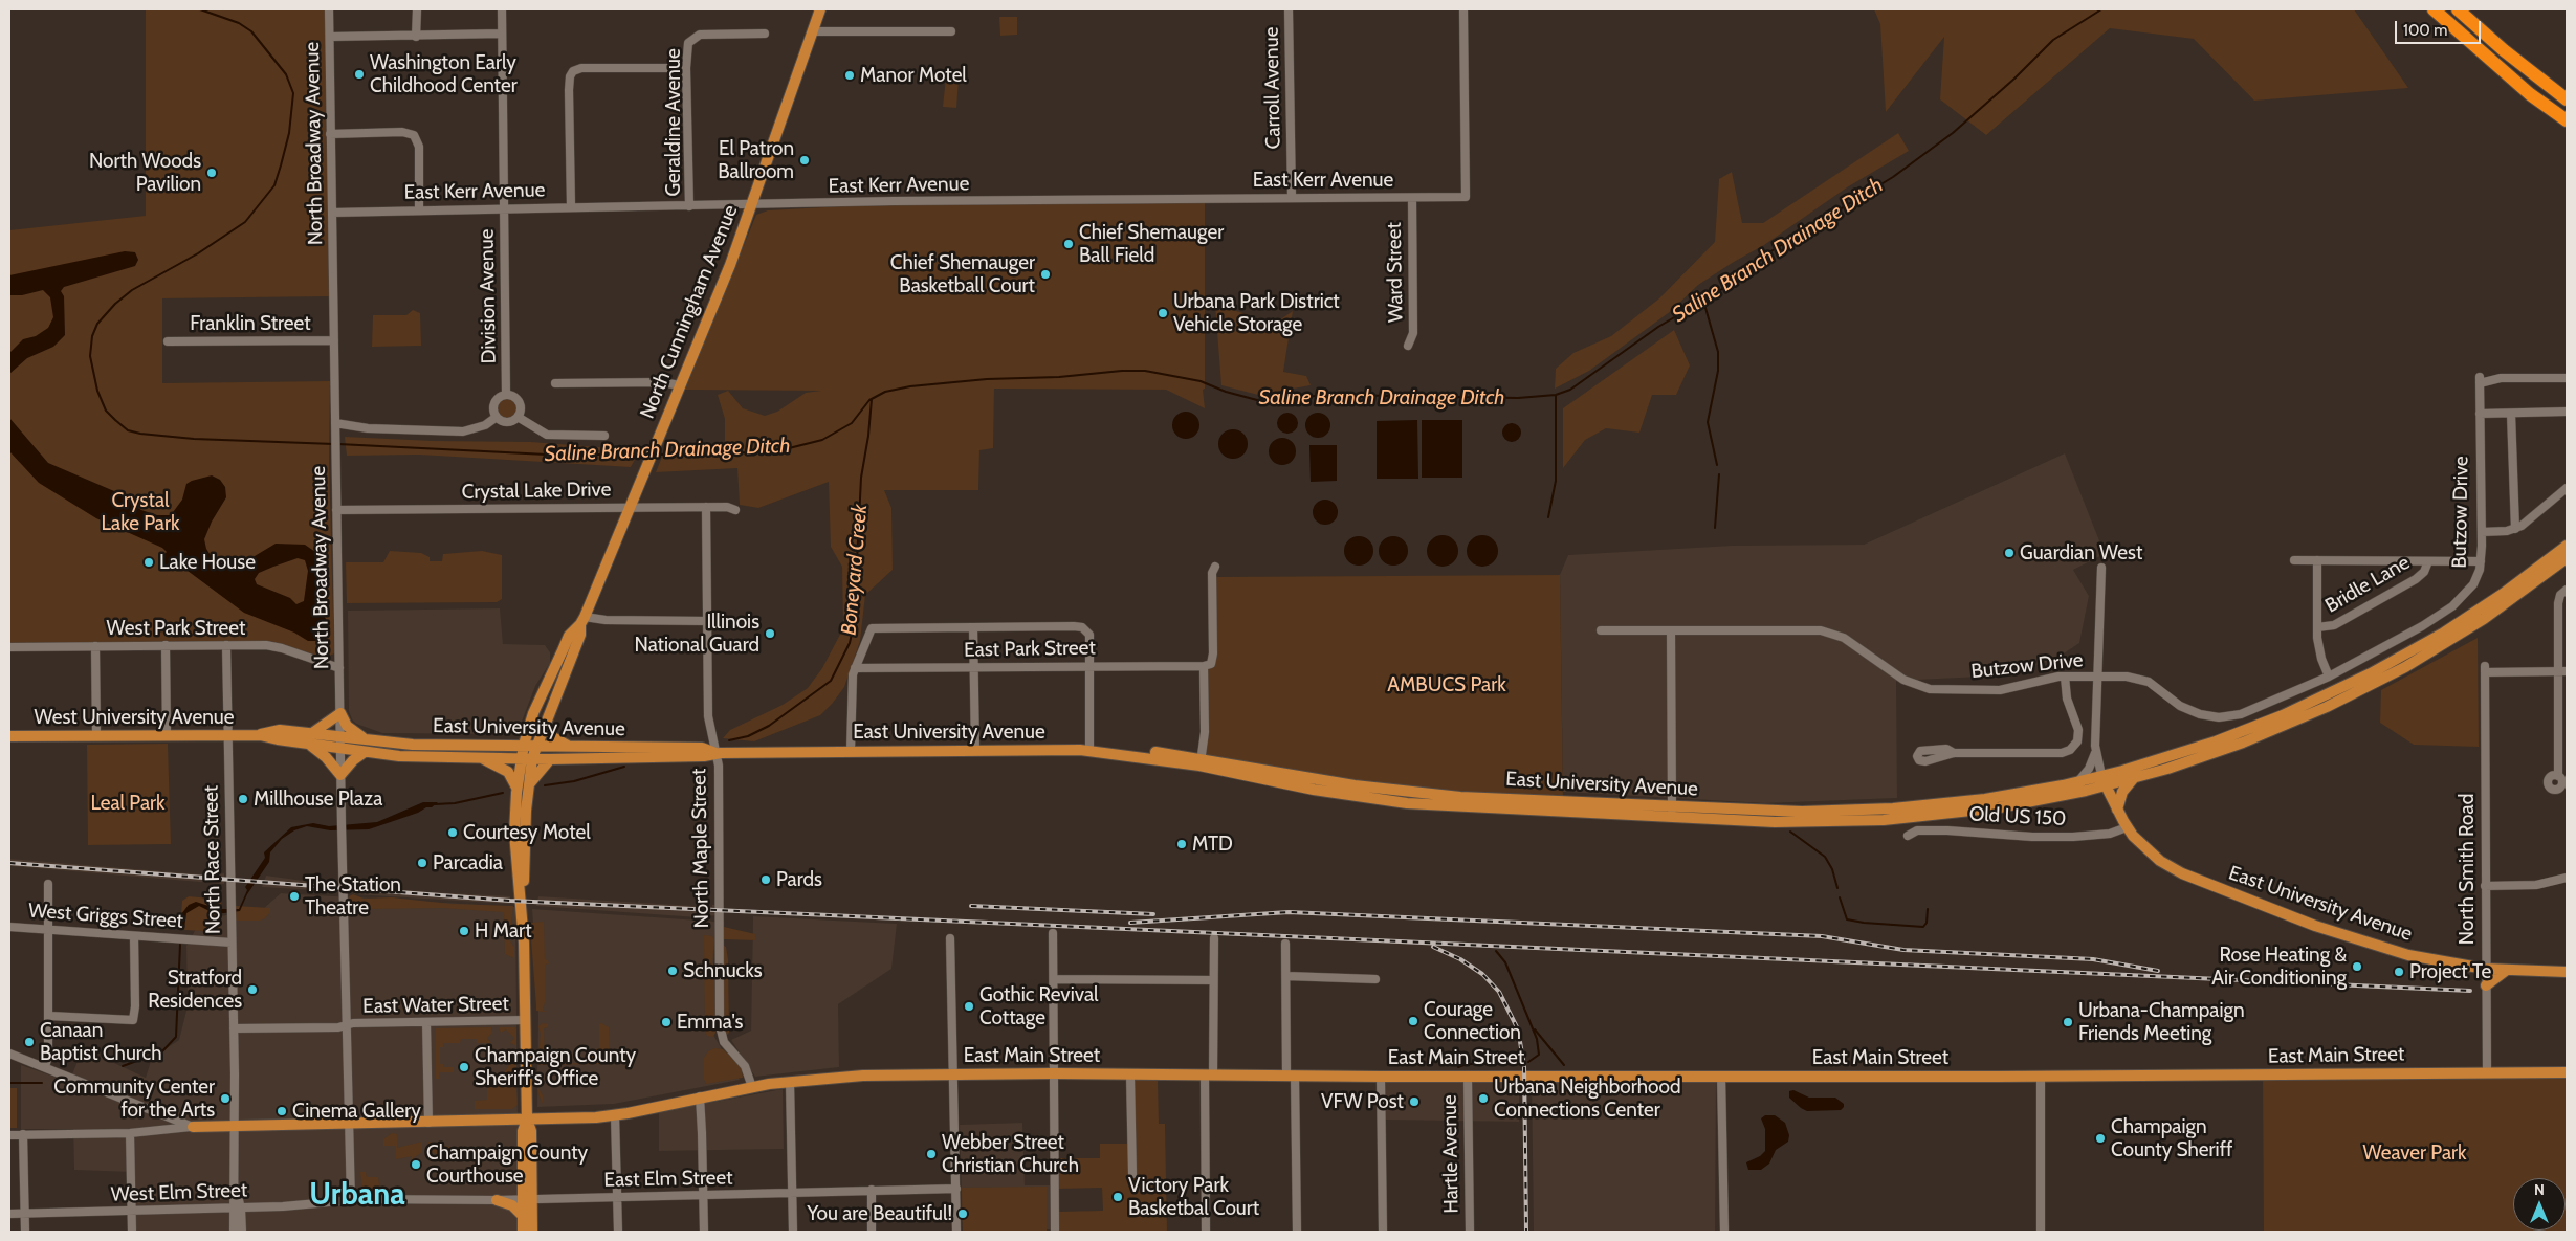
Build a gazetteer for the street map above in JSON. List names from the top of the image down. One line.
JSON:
{"streets":{"main road":["North Cunningham Avenue","West University Avenue","East University Avenue","East Main Street"],"street":["Carroll Avenue","Geraldine Avenue","North Broadway Avenue","East Kerr Avenue","Ward Street","Division Avenue","Franklin Street","Crystal Lake Drive","Butzow Drive","Bridle Lane","West Park Street","East Park Street","Old US 150","North Maple Street","North Race Street","North Smith Road","West Griggs Street","East Water Street","Hartle Avenue","East Elm Street","West Elm Street"]},"crossings":[["Carroll Avenue","East Kerr Avenue"],["Geraldine Avenue","East Kerr Avenue"],["North Broadway Avenue","East Kerr Avenue"],["North Broadway Avenue","Franklin Street"],["North Broadway Avenue","Crystal Lake Drive"],["North Broadway Avenue","West Park Street"],["North Broadway Avenue","West University Avenue"],["North Broadway Avenue","East University Avenue"],["North Broadway Avenue","East Water Street"],["North Broadway Avenue","East Main Street"],["North Broadway Avenue","East Elm Street"],["North Broadway Avenue","West Elm Street"],["East Kerr Avenue","Ward Street"],["East Kerr Avenue","Division Avenue"],["East Kerr Avenue","North Cunningham Avenue"],["North Cunningham Avenue","Crystal Lake Drive"],["North Cunningham Avenue","East University Avenue"],["Crystal Lake Drive","North Maple Street"],["West Park Street","North Race Street"],["West University Avenue","East University Avenue"],["West University Avenue","North Race Street"],["East University Avenue","Old US 150"],["East University Avenue","North Maple Street"],["East University Avenue","North Smith Road"],["North Maple Street","East Main Street"],["North Race Street","West Griggs Street"],["North Race Street","East Water Street"],["North Race Street","East Main Street"],["North Race Street","West Elm Street"],["North Smith Road","East Main Street"],["East Main Street","Hartle Avenue"],["East Elm Street","West Elm Street"]],"districts":["Urbana"],"water":["Saline Branch Drainage Ditch","Boneyard Creek"],"parks":["Crystal Lake Park","AMBUCS Park","Leal Park","Weaver Park"],"places":["Washington Early Childhood Center","Manor Motel","El Patron Ballroom","North Woods Pavilion","Chief Shemauger Ball Field","Chief Shemauger Basketball Court","Urbana Park District Vehicle Storage","Guardian West","Lake House","Illinois National Guard","Millhouse Plaza","Courtesy Motel","MTD","Parcadia","Pards","The Station Theatre","H Mart","Rose Heating & Air Conditioning","Schnucks","Project Te","Stratford Residences","Gothic Revival Cottage","Courage Connection","Emma's","Urbana-Champaign Friends Meeting","Canaan Baptist Church","Champaign County Sheriff's Office","Community Center for the Arts","Urbana Neighborhood Connections Center","VFW Post","Cinema Gallery","Champaign County Sheriff","Webber Street Christian Church","Champaign County Courthouse","Victory Park Basketbal Court","You are Beautiful!"],"scale_bar":"100 m","north":"top"}
